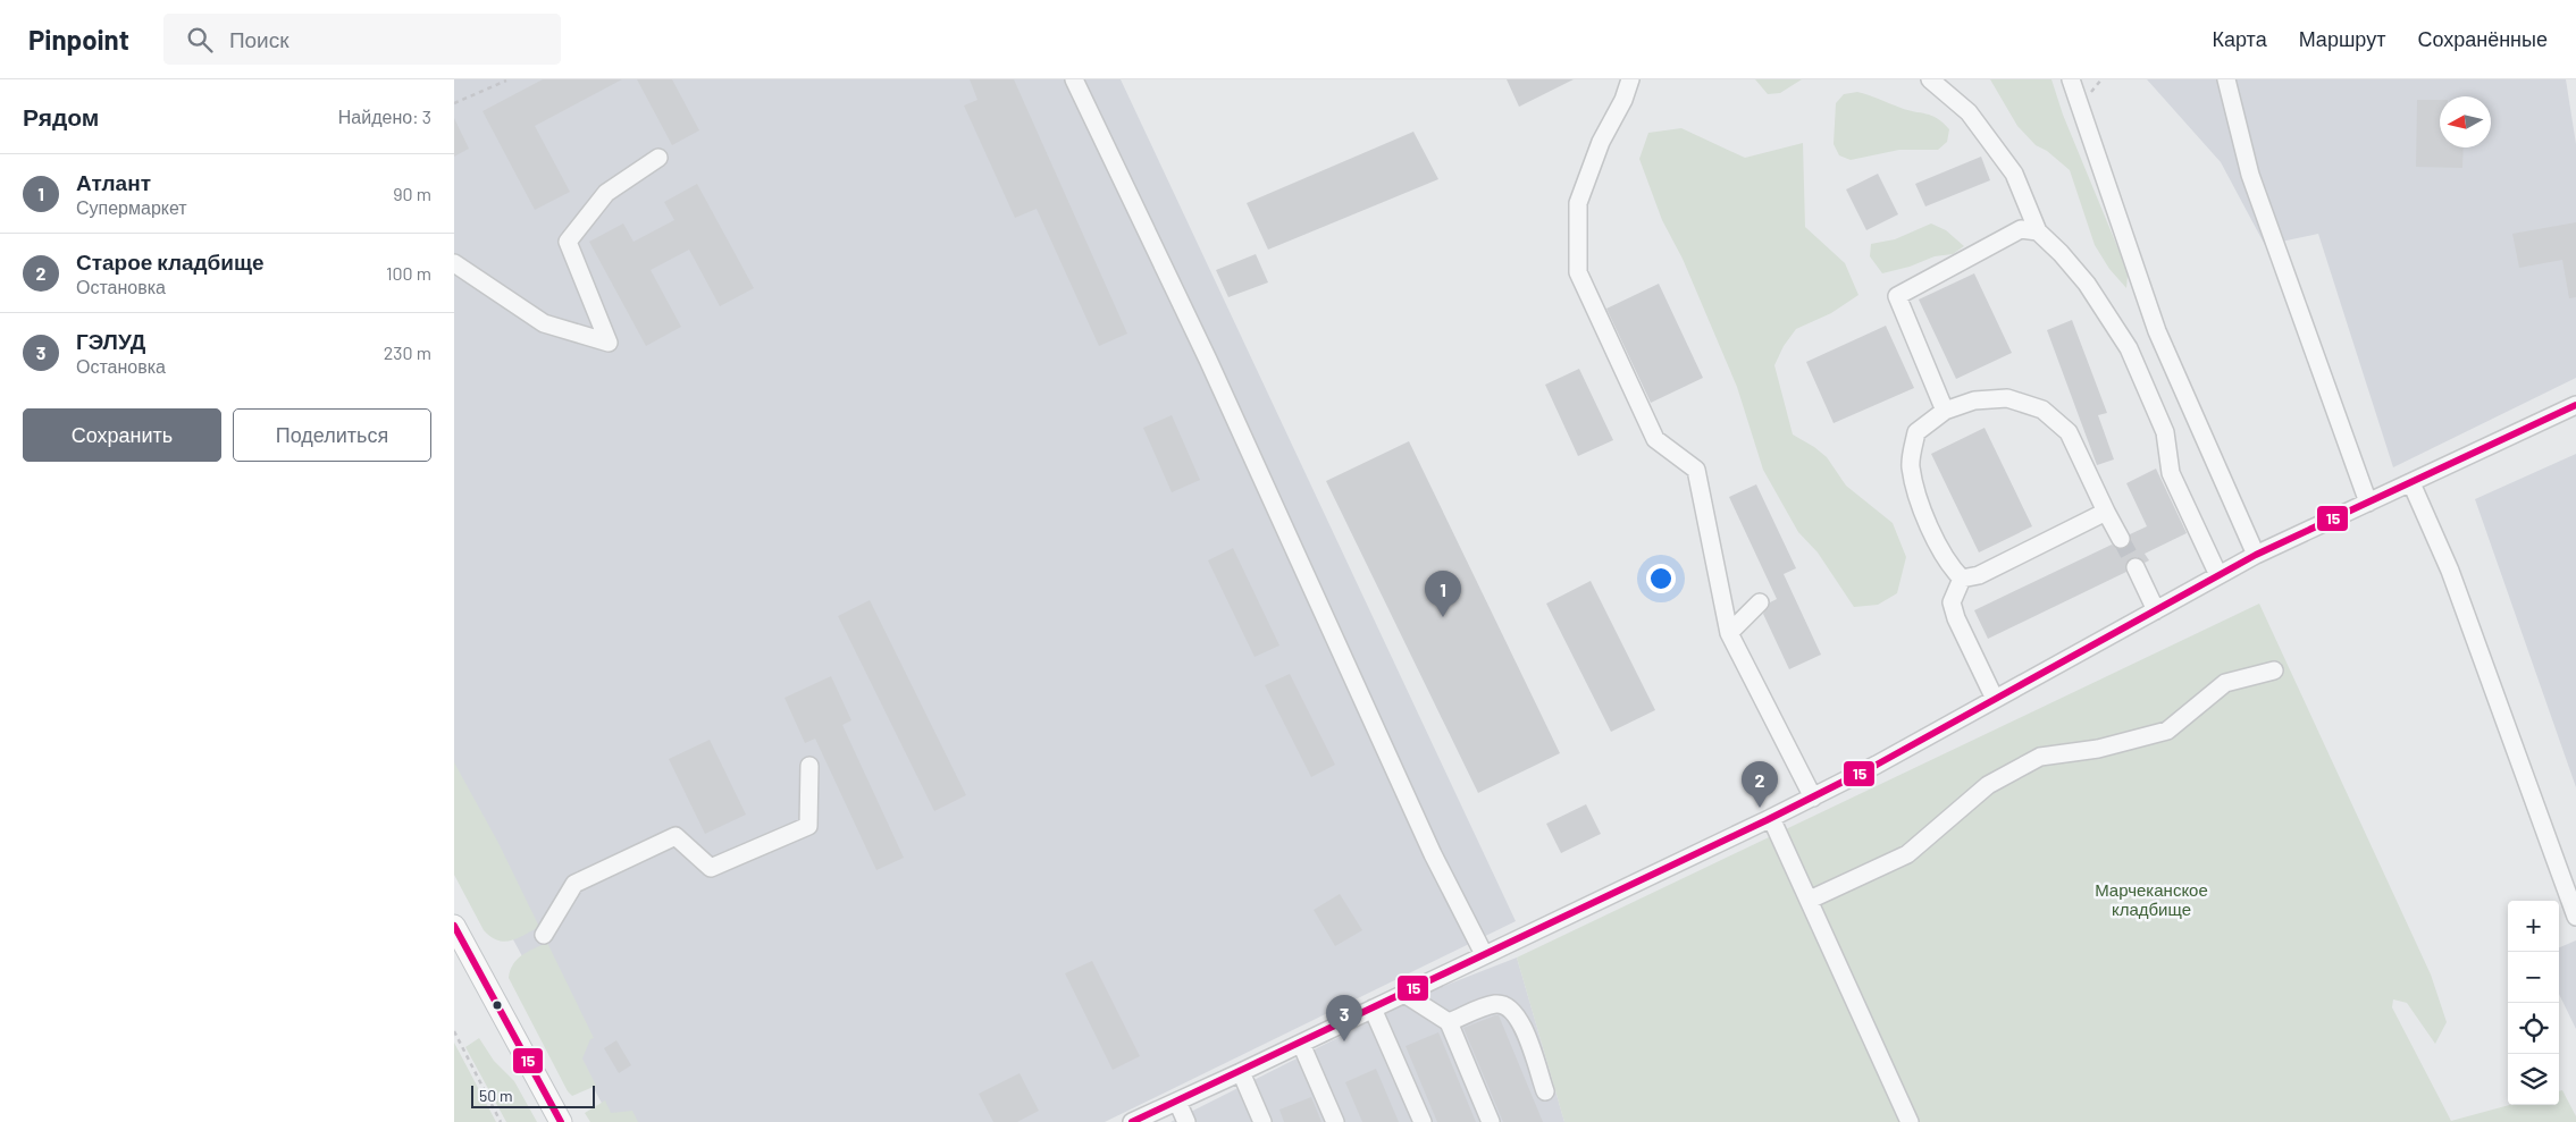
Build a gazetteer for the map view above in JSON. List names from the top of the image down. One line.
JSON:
{"parks":["Марчеканское кладбище"],"lines":["transit line 15"],"scale_bar":"50 m","north":"left","page":{"header":"Pinpoint","search":"Поиск","nav":["Карта","Маршрут","Сохранённые"],"heading":["Рядом","Найдено: 3"],"list":[{"mark":"1","name":"Атлант","note":"Супермаркет","value":"90 m"},{"mark":"2","name":"Старое кладбище","note":"Остановка","value":"100 m"},{"mark":"3","name":"ГЭЛУД","note":"Остановка","value":"230 m"}],"buttons":["Сохранить","Поделиться"],"pins":["1","2","3"],"map_buttons":["+","−"],"scale":"50 m"}}
